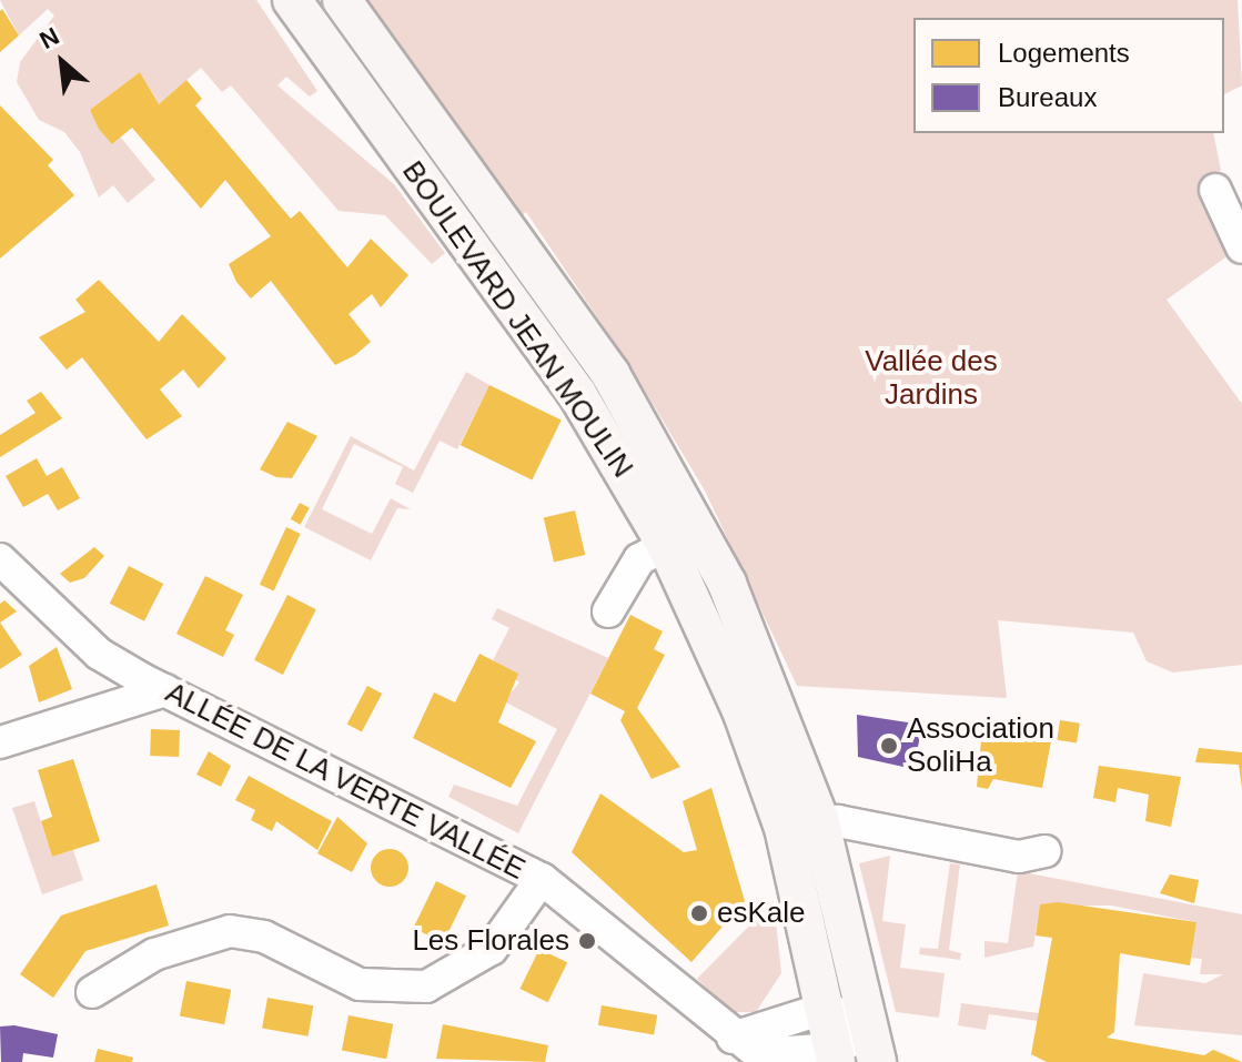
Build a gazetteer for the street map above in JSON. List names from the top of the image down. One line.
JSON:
{"streets":{"main road":["BOULEVARD JEAN MOULIN"],"street":["ALLÉE DE LA VERTE VALLÉE"]},"crossings":[["BOULEVARD JEAN MOULIN","ALLÉE DE LA VERTE VALLÉE"]],"parks":["Vallée des Jardins"],"places":["Association SoliHa","esKale","Les Florales"],"legend":["Logements","Bureaux"],"north":"top left"}
